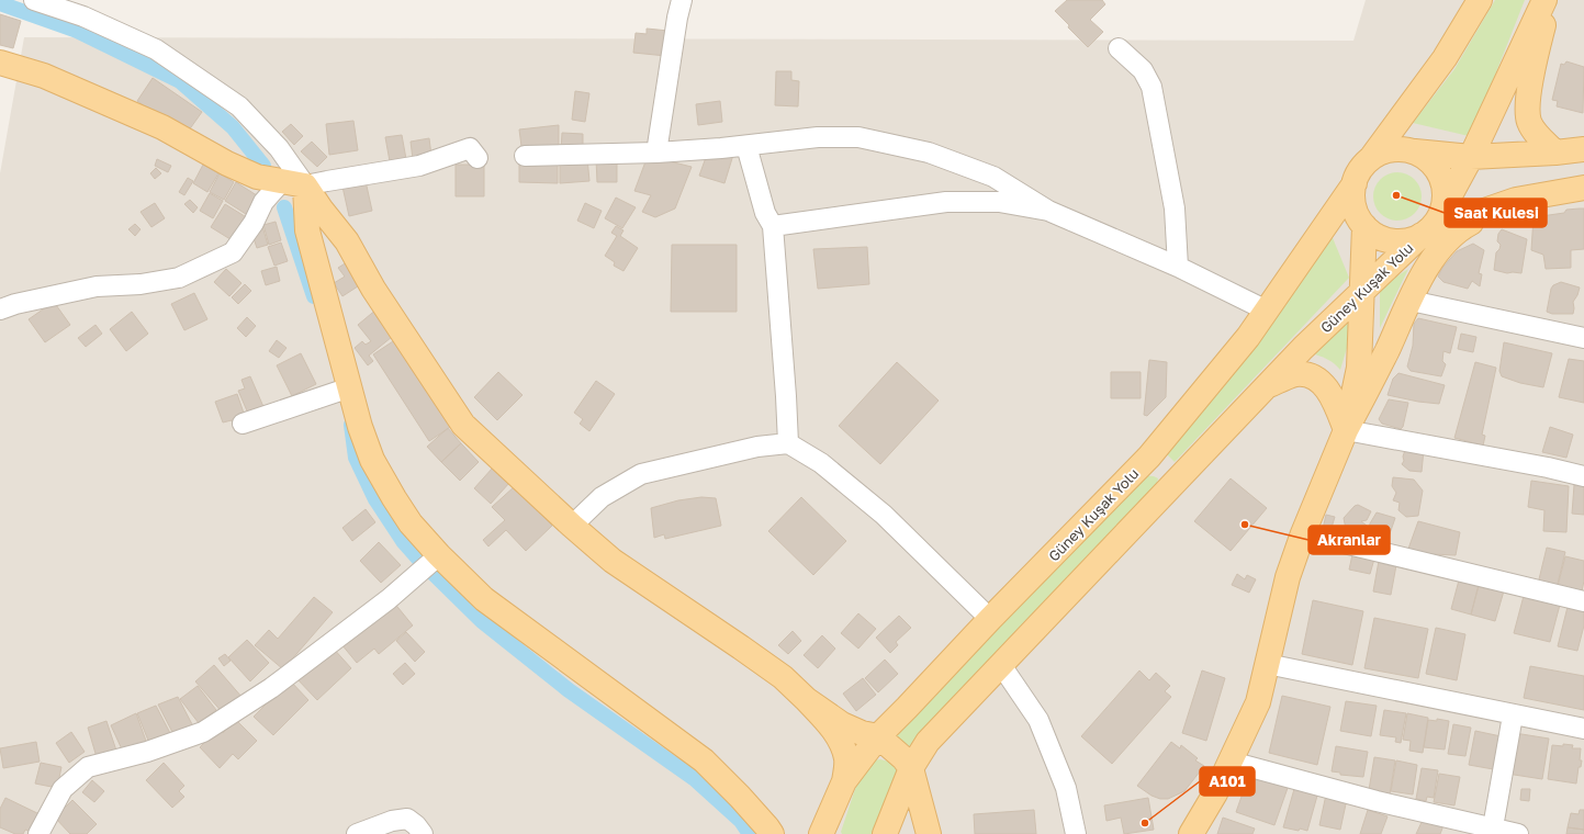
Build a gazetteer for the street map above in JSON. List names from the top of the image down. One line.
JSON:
{"streets":{"main road":["Güney Kuşak Yolu"]},"places":["Saat Kulesi","Akranlar","A101"]}
